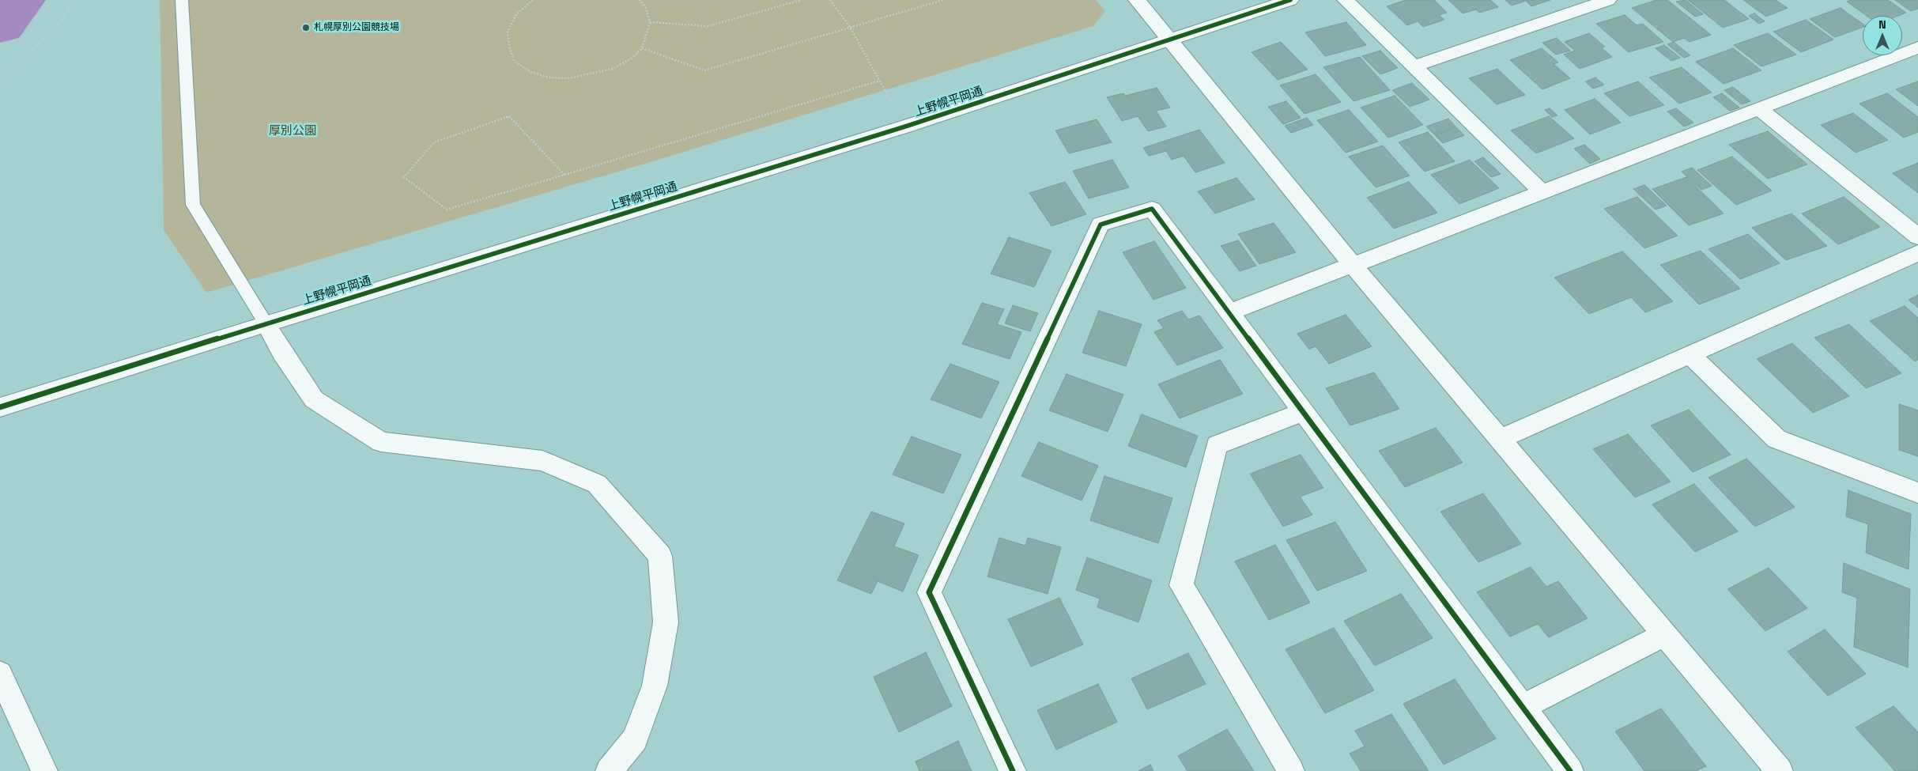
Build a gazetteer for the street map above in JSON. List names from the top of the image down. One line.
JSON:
{"streets":{"street":["上野幌平岡通"]},"parks":["厚別公園"],"places":["札幌厚別公園競技場"],"north":"top"}
